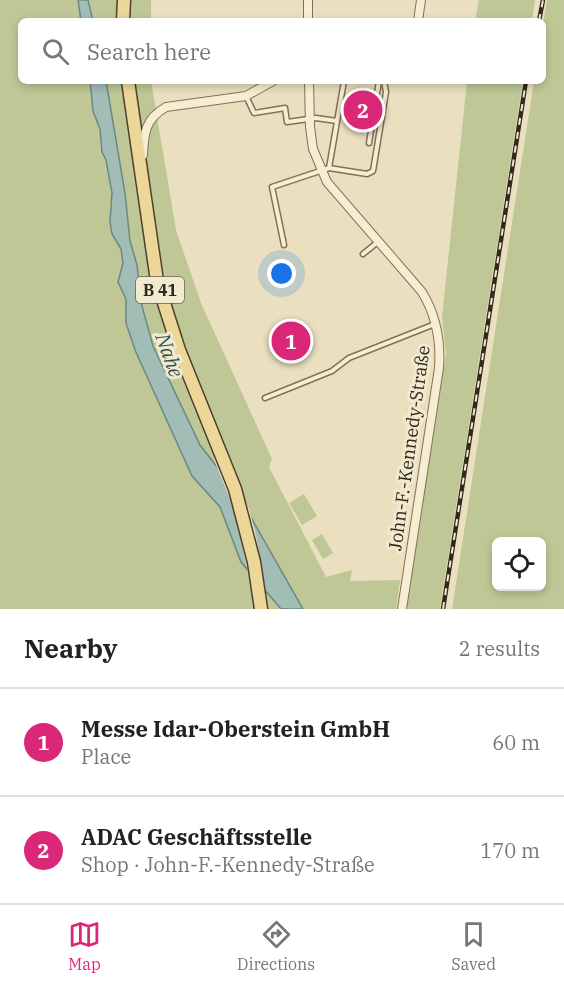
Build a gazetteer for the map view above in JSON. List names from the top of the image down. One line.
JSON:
{"streets":{"main road":["B 41"],"street":["John-F.-Kennedy-Straße"]},"water":["Nahe"],"page":{"search":"Search here","pins":["2","1"],"heading":["Nearby","2 results"],"list":[{"mark":"1","name":"Messe Idar-Oberstein GmbH","note":"Place","value":"60 m"},{"mark":"2","name":"ADAC Geschäftsstelle","note":"Shop · John-F.-Kennedy-Straße","value":"170 m"}],"nav":["Map","Directions","Saved"]}}
